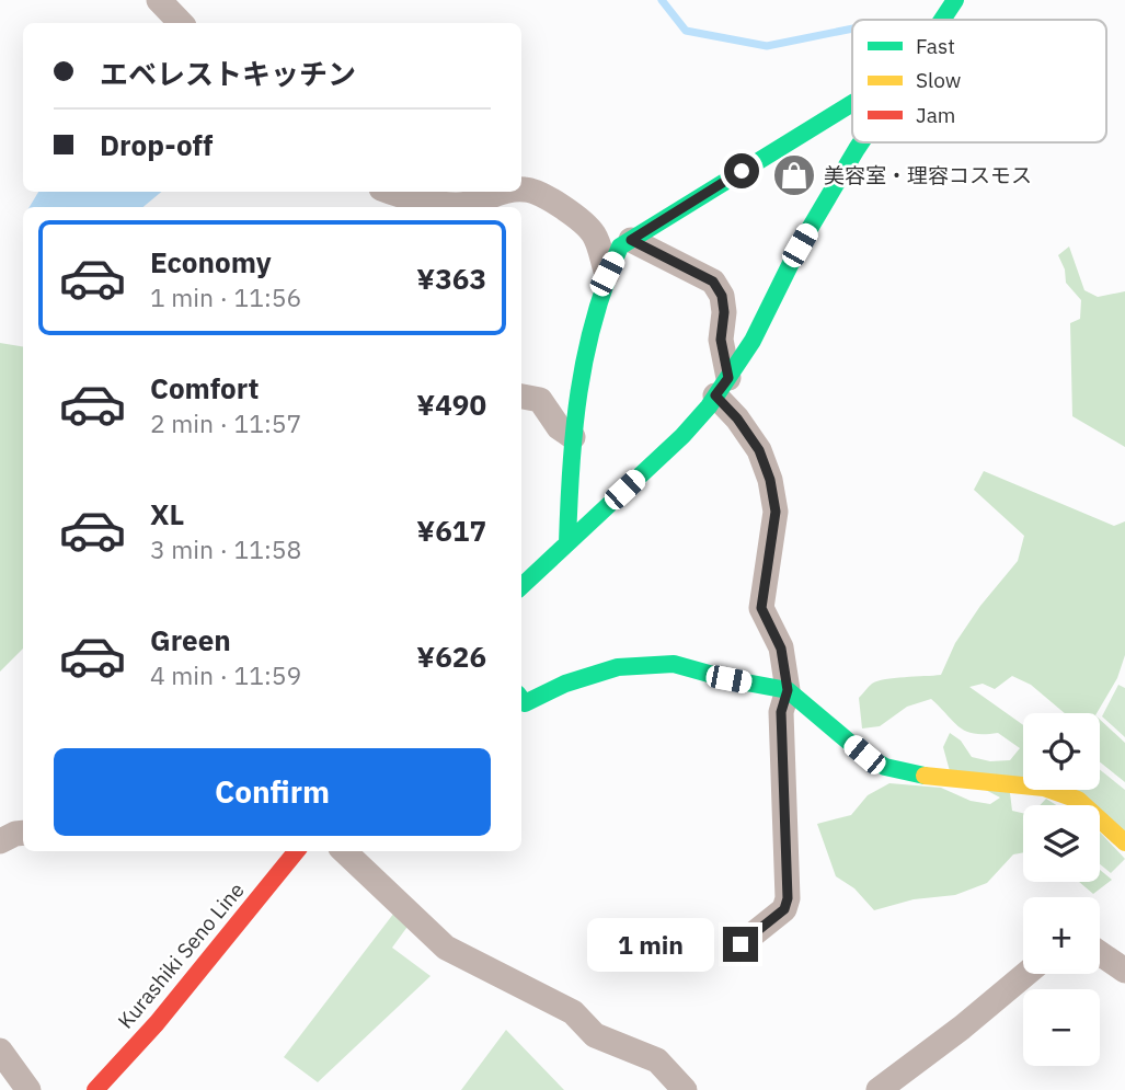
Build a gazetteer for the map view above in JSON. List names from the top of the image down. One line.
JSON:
{"streets":{"street":["Kurashiki Seno Line"]},"places":{"shop":["美容室・理容コスモス"]},"legend":["Fast","Slow","Jam"],"page":{"banner":["エベレストキッチン","Drop-off"],"list":[{"name":"Economy","note":"1 min · 11:56","value":"¥363"},{"name":"Comfort","note":"2 min · 11:57","value":"¥490"},{"name":"XL","note":"3 min · 11:58","value":"¥617"},{"name":"Green","note":"4 min · 11:59","value":"¥626"}],"map_buttons":["+","−"],"buttons":"Confirm","bubble":"1 min"}}
